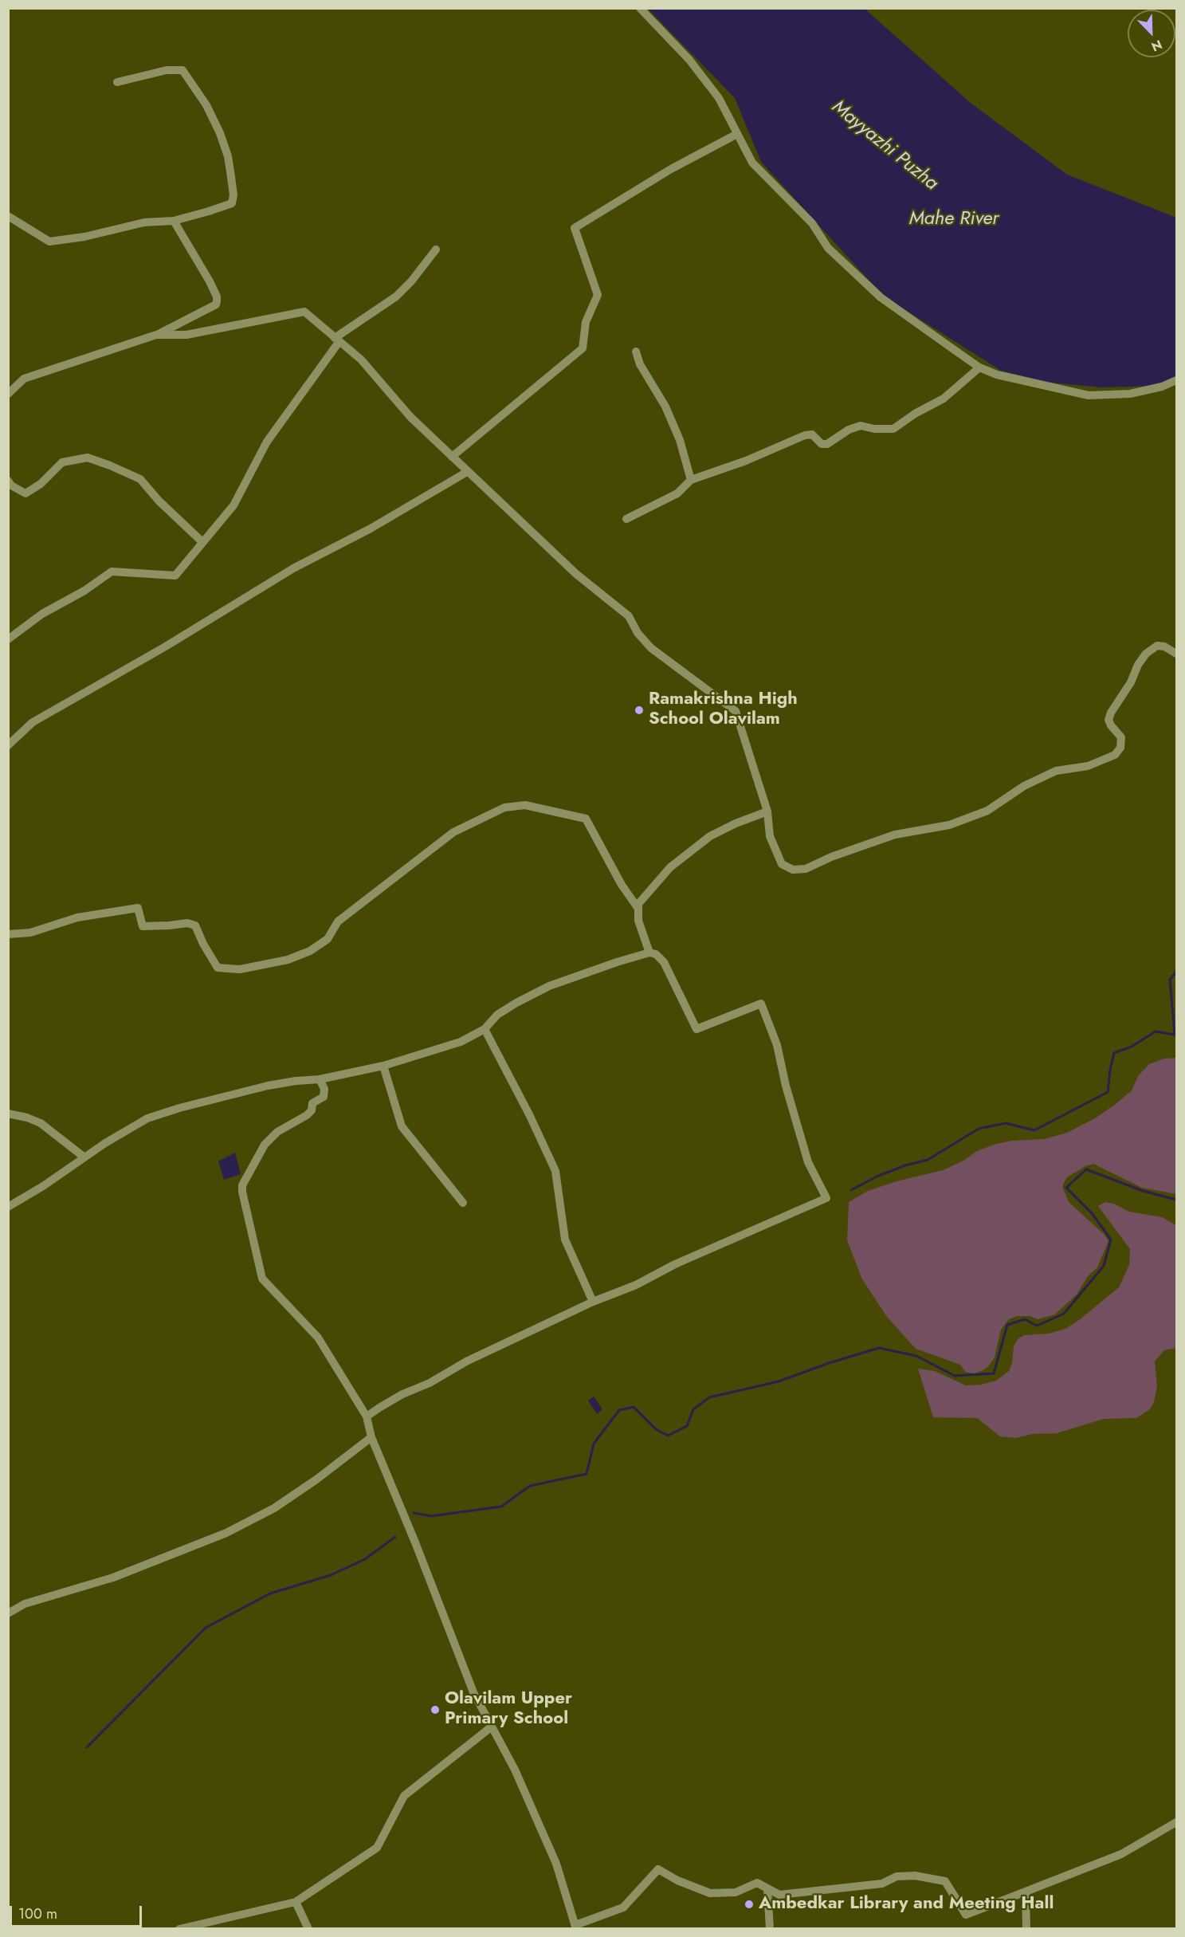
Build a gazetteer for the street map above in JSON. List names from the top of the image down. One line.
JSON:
{"water":["Mayyazhi Puzha","Mahe River"],"places":["Ramakrishna High School Olavilam","Olavilam Upper Primary School","Ambedkar Library and Meeting Hall"],"scale_bar":"100 m","north":"bottom right"}
